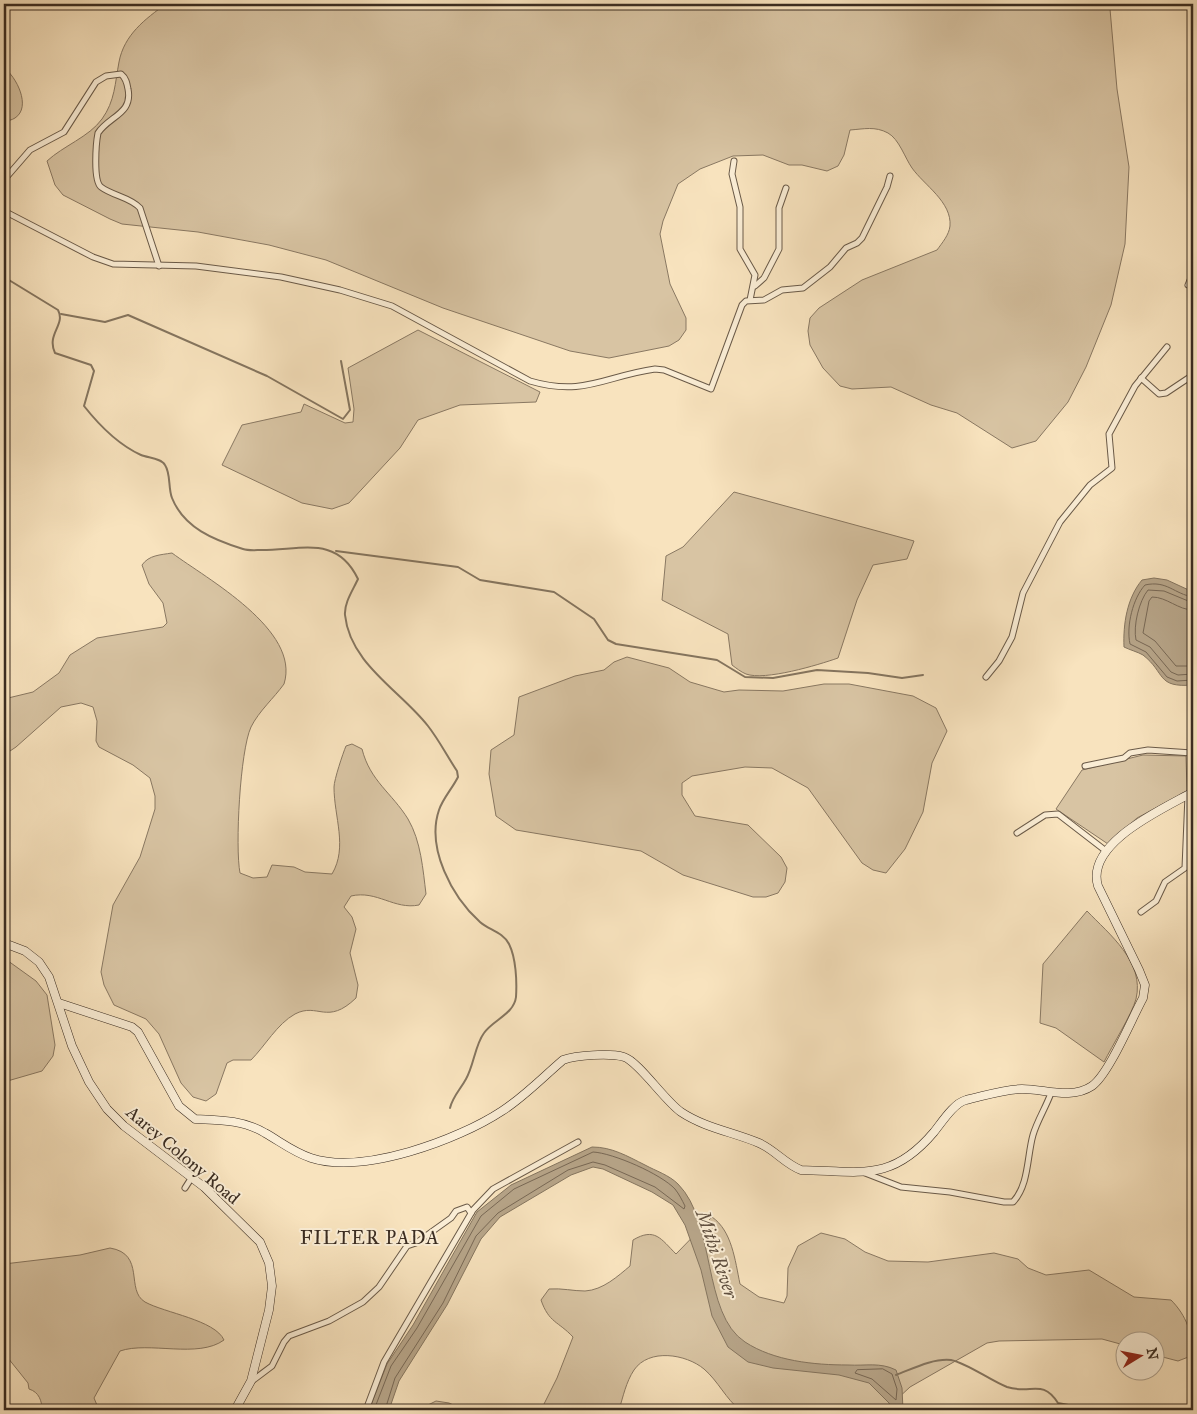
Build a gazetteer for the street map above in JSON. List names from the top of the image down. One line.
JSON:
{"streets":{"street":["Aarey Colony Road"]},"districts":["FILTER PADA"],"water":["Mithi River"],"north":"right"}
